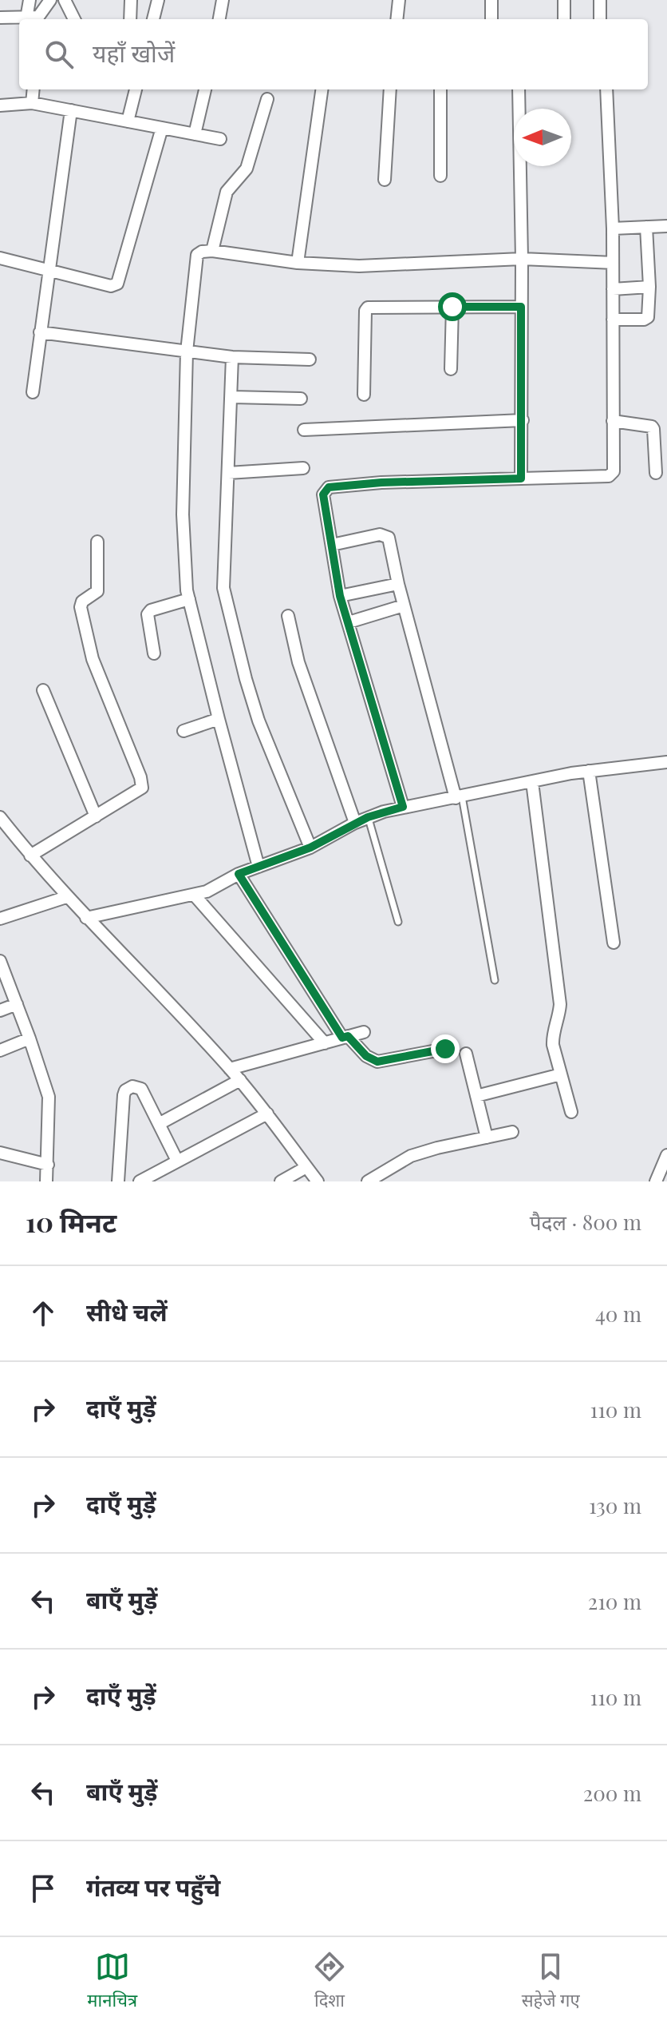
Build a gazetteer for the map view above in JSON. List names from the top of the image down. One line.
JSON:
{"north":"left","page":{"search":"यहाँ खोजें","heading":["10 मिनट","पैदल · 800 m"],"list":[["सीधे चलें","40 m"],["दाएँ मुड़ें","110 m"],["दाएँ मुड़ें","130 m"],["बाएँ मुड़ें","210 m"],["दाएँ मुड़ें","110 m"],["बाएँ मुड़ें","200 m"],"गंतव्य पर पहुँचे"],"nav":["मानचित्र","दिशा","सहेजे गए"]}}
